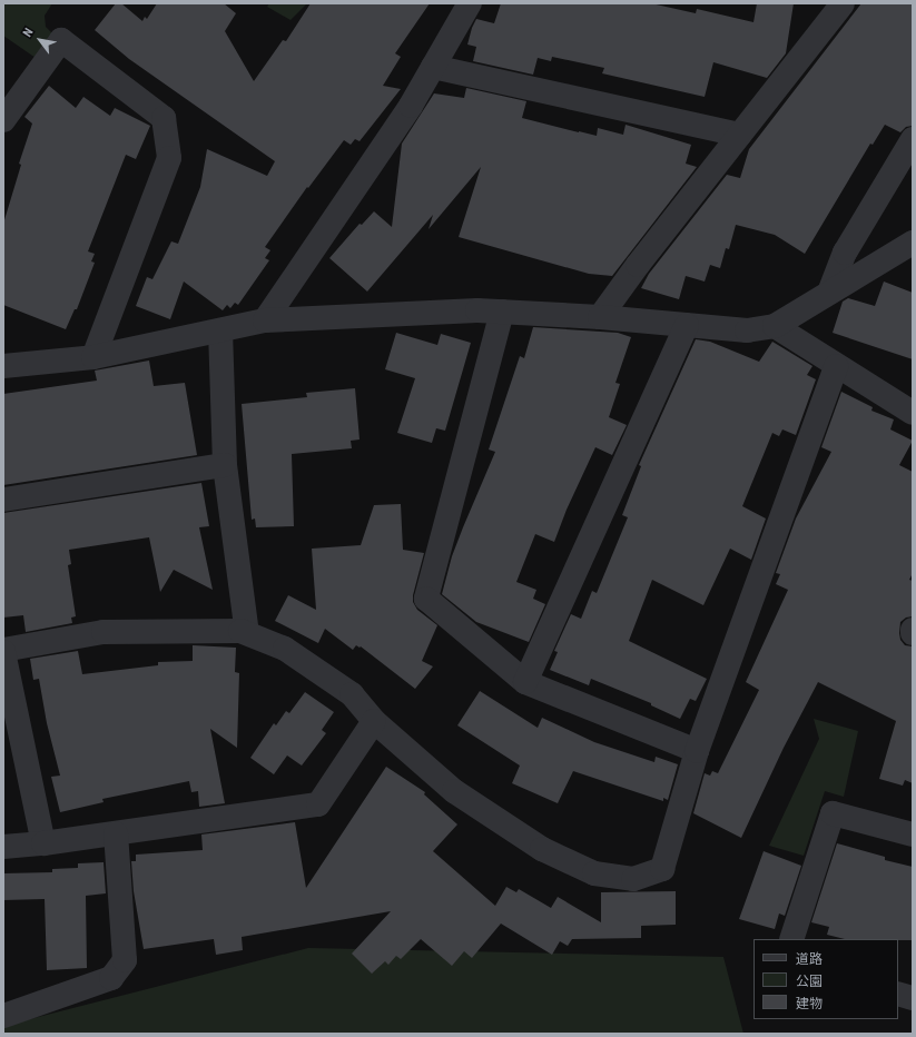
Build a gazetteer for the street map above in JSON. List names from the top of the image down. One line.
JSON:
{"legend":["道路","公園","建物"],"north":"top left"}
